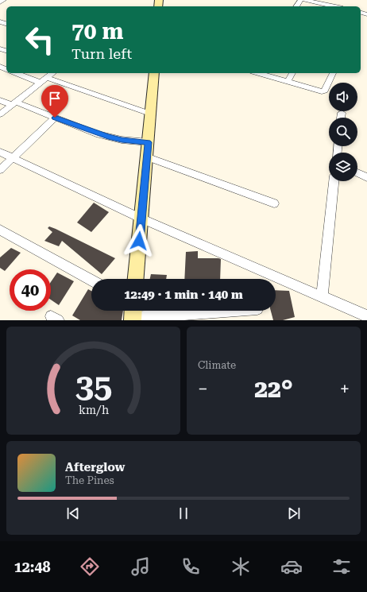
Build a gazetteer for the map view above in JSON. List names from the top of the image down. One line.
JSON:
{"page":{"turn":["70 m","Turn left"],"limit":"40","trip":"12:49 · 1 min · 140 m","tile":"Climate","heat":["−","22°","+"],"song":["Afterglow","The Pines"],"tabs":"12:48","gauge":["35","km/h"]}}
